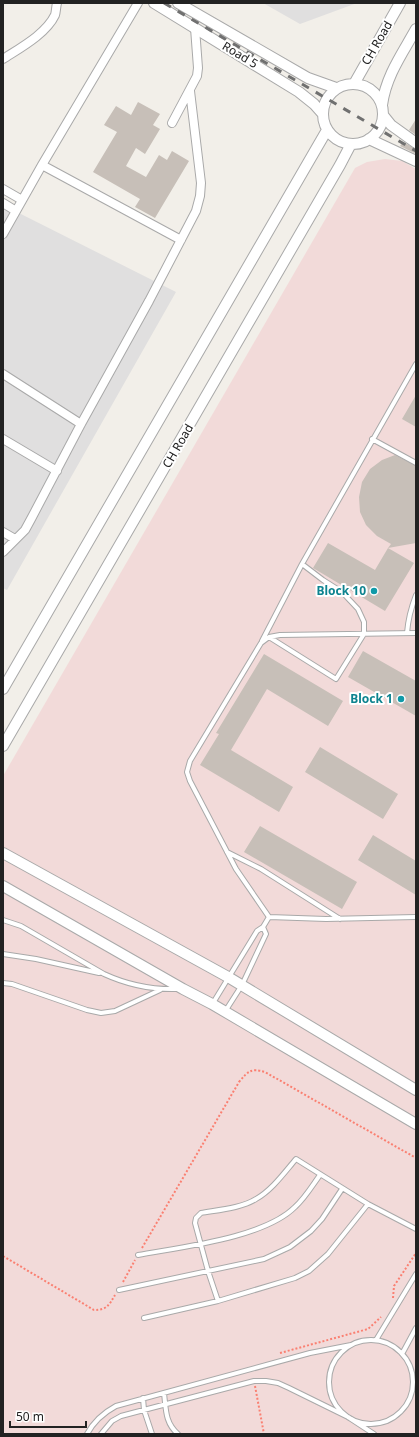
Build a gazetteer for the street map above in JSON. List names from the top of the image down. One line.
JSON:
{"streets":{"street":["CH Road","Road 5"]},"crossings":[["CH Road","Road 5"]],"places":["Block 10","Block 1"],"scale_bar":"50 m"}
